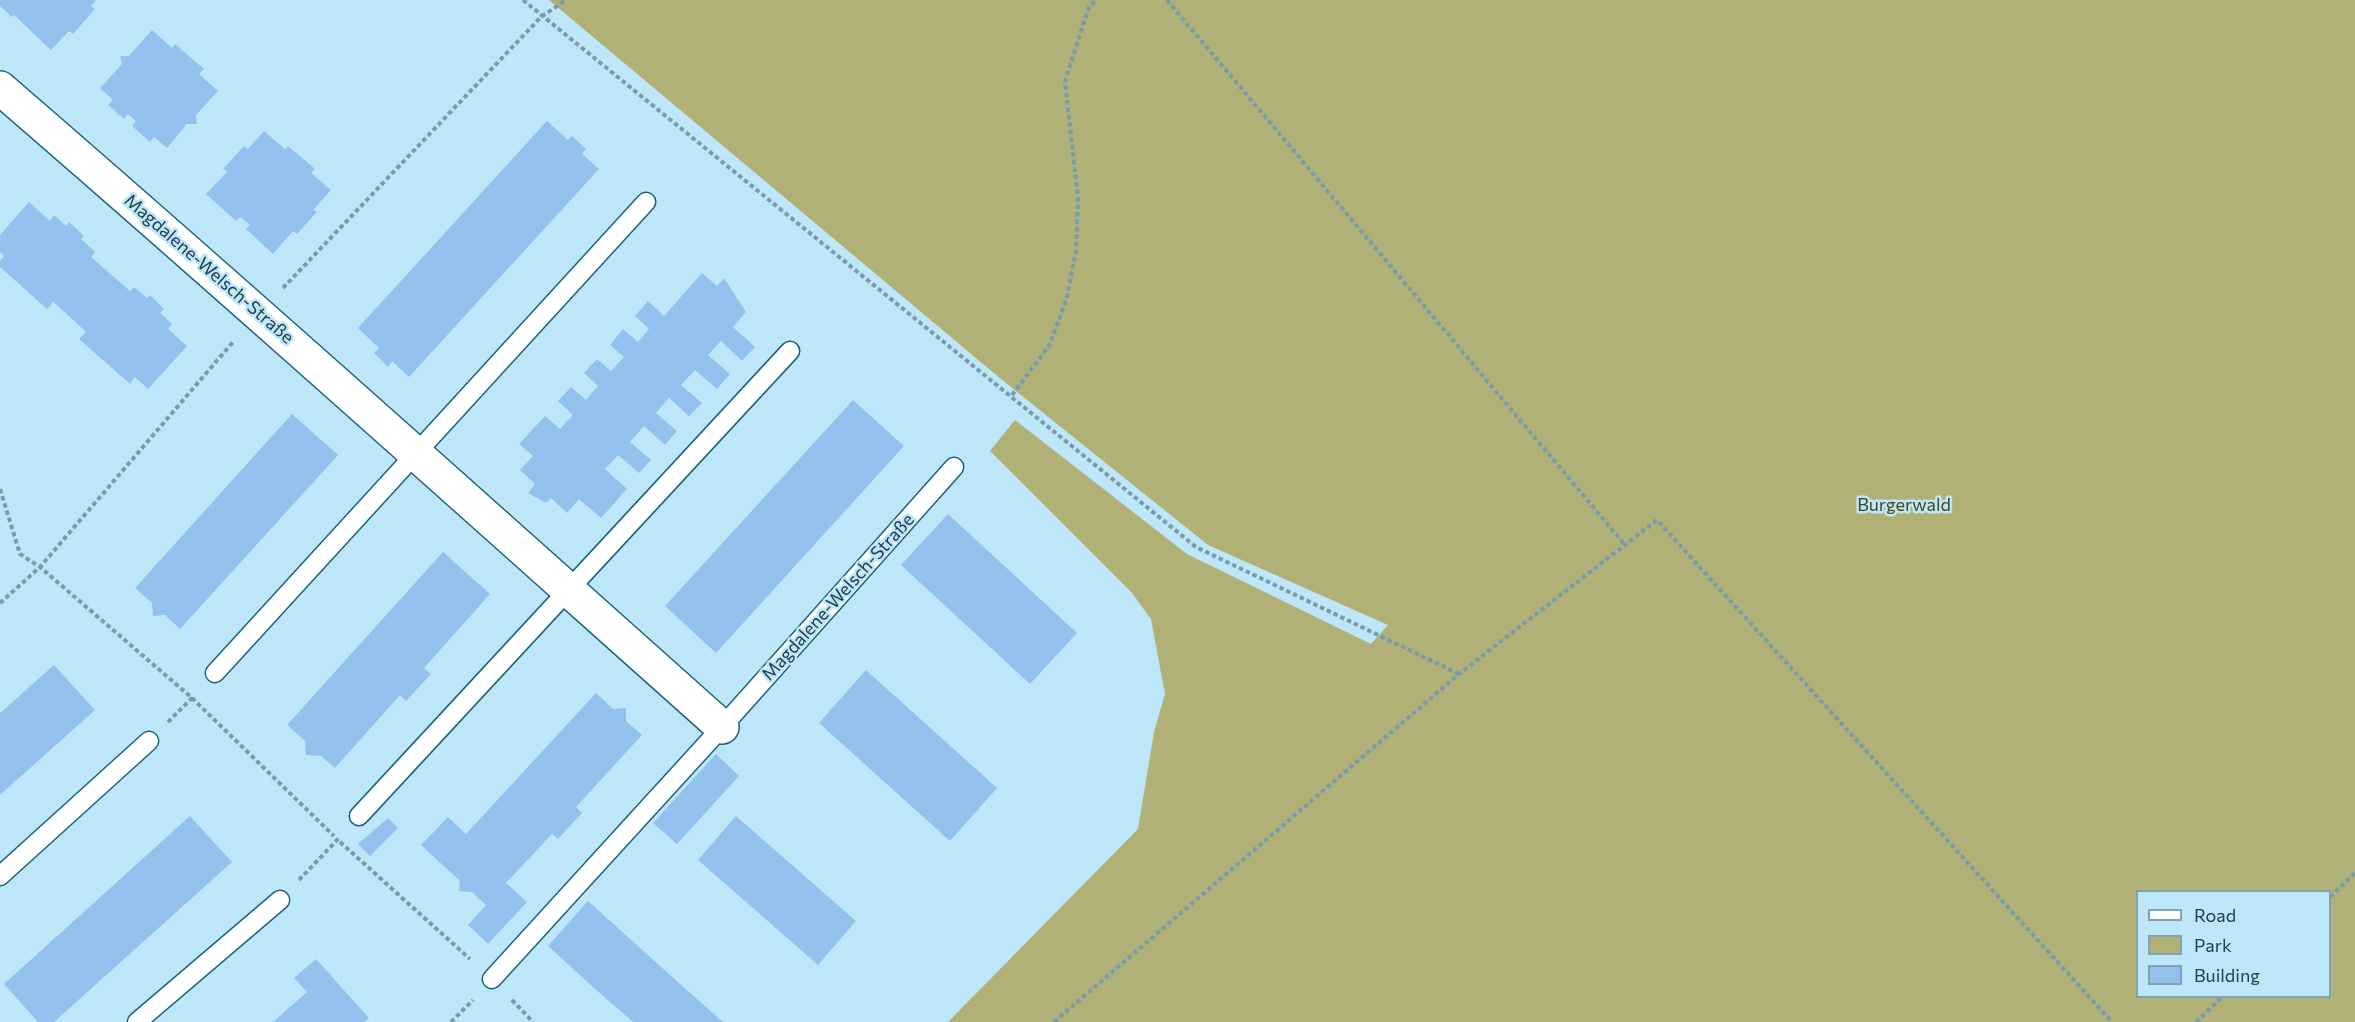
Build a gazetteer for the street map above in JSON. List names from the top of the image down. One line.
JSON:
{"streets":{"street":["Magdalene-Welsch-Straße"]},"parks":["Burgerwald"],"legend":["Road","Park","Building"]}
